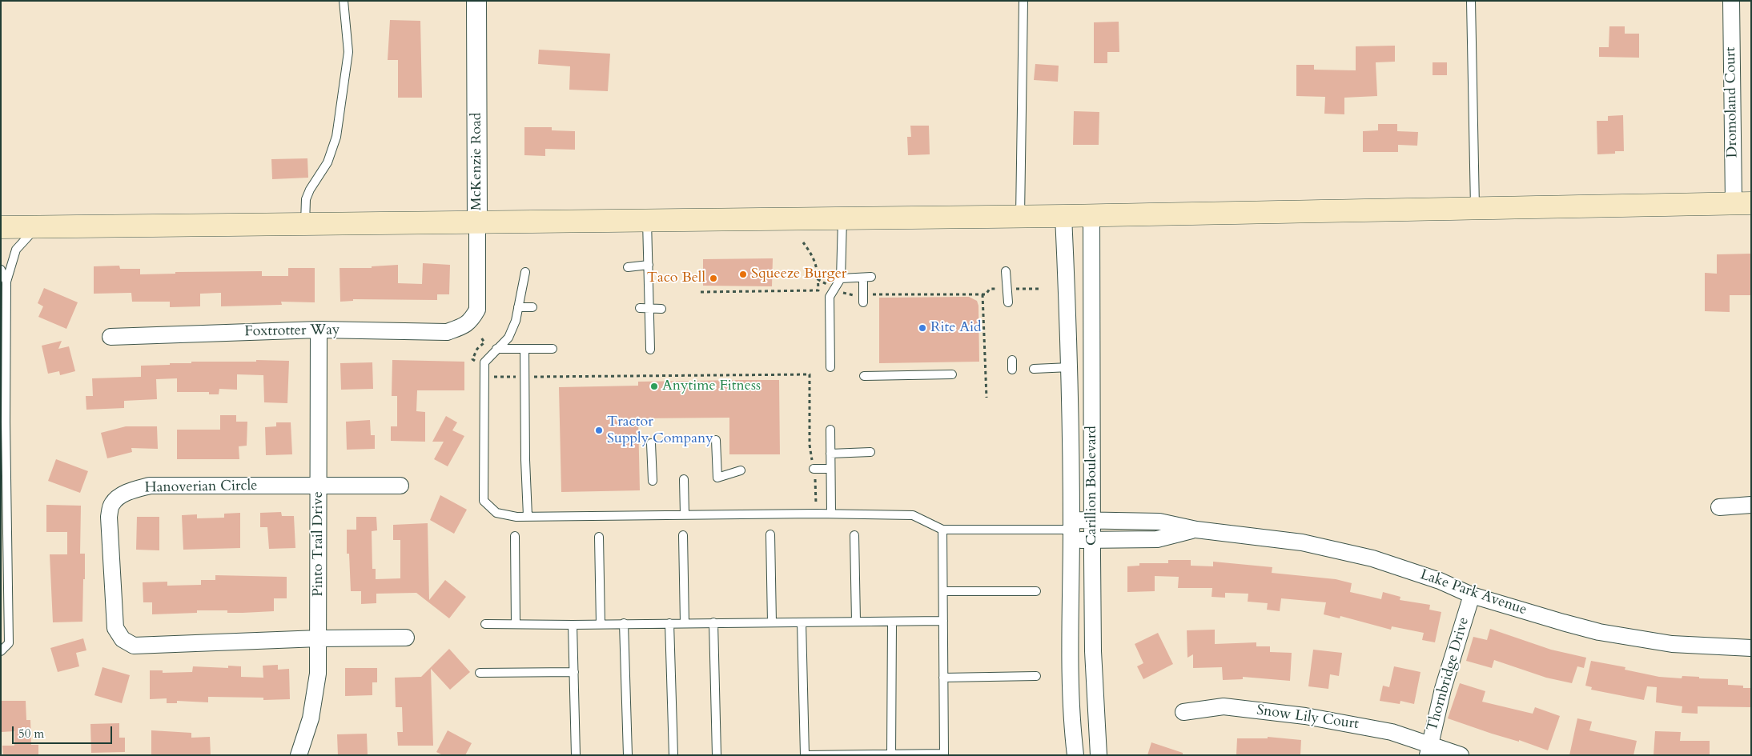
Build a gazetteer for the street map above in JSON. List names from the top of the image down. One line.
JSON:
{"streets":{"street":["Dromoland Court","McKenzie Road","Foxtrotter Way","Carillion Boulevard","Hanoverian Circle","Pinto Trail Drive","Lake Park Avenue","Thornbridge Drive","Snow Lily Court"]},"crossings":[["McKenzie Road","Foxtrotter Way"],["Foxtrotter Way","Pinto Trail Drive"],["Carillion Boulevard","Lake Park Avenue"],["Hanoverian Circle","Pinto Trail Drive"],["Lake Park Avenue","Thornbridge Drive"],["Thornbridge Drive","Snow Lily Court"]],"places":["Squeeze Burger","Taco Bell","Rite Aid","Anytime Fitness","Tractor Supply Company"],"scale_bar":"50 m"}
